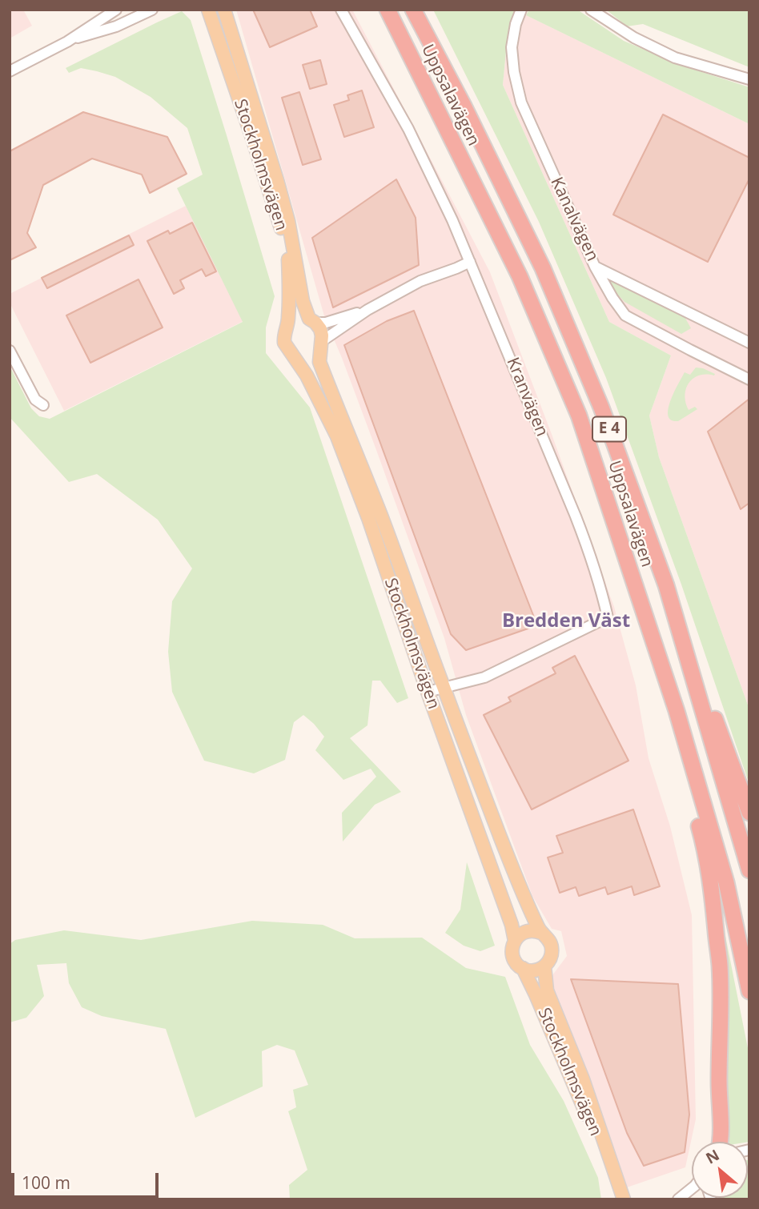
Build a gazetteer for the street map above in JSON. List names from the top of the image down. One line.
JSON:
{"streets":{"highway":["Uppsalavägen","E 4"],"main road":["Stockholmsvägen"],"street":["Kanalvägen","Kranvägen"]},"crossings":[["Stockholmsvägen","Kranvägen"]],"districts":["Bredden Väst"],"scale_bar":"100 m","north":"top left"}
